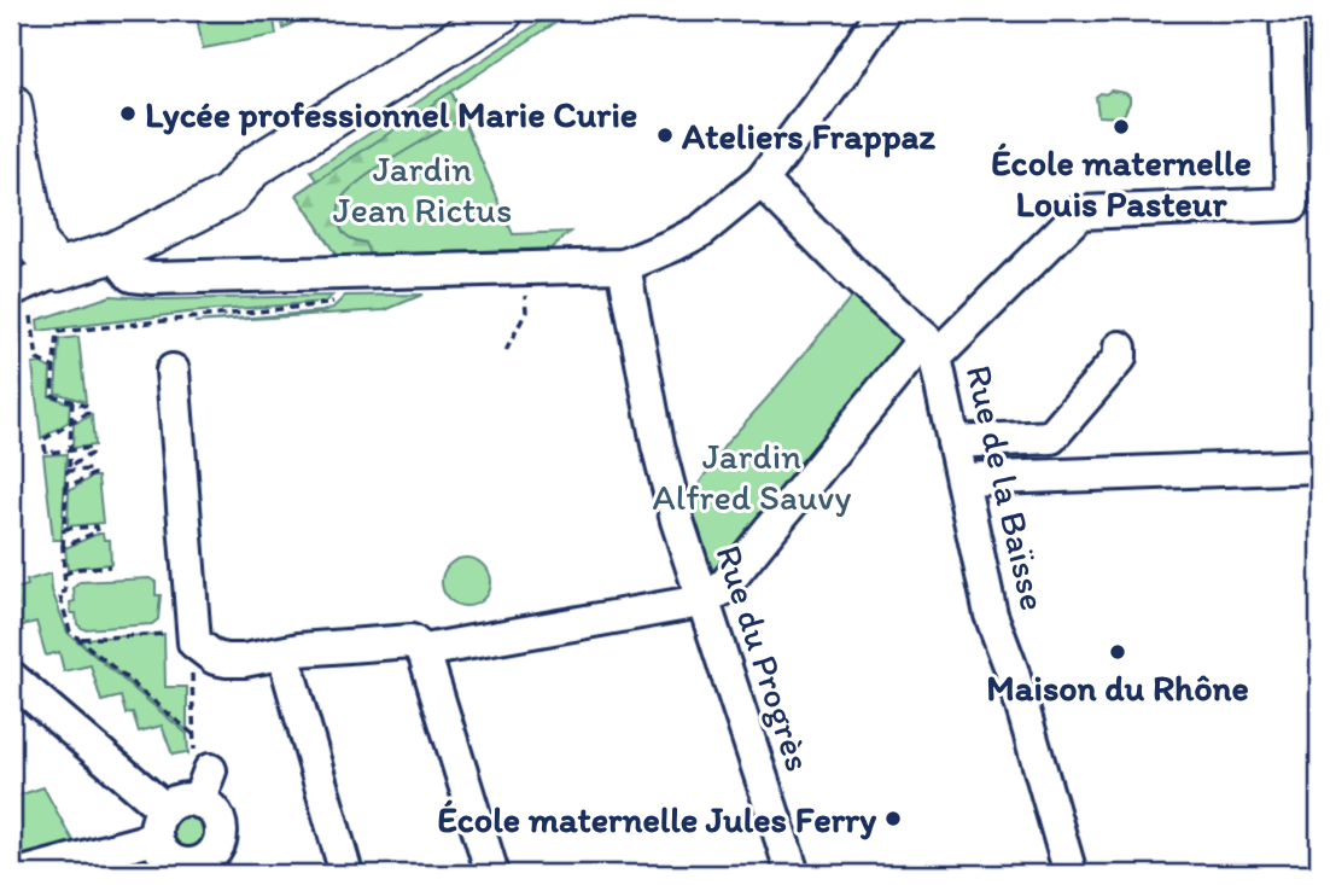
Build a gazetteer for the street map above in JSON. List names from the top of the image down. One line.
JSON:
{"streets":{"street":["Rue de la Baïsse","Rue du Progrès"]},"parks":["Jardin Jean Rictus","Jardin Alfred Sauvy"],"places":["Lycée professionnel Marie Curie","École maternelle Louis Pasteur","Ateliers Frappaz","Maison du Rhône","École maternelle Jules Ferry"]}
